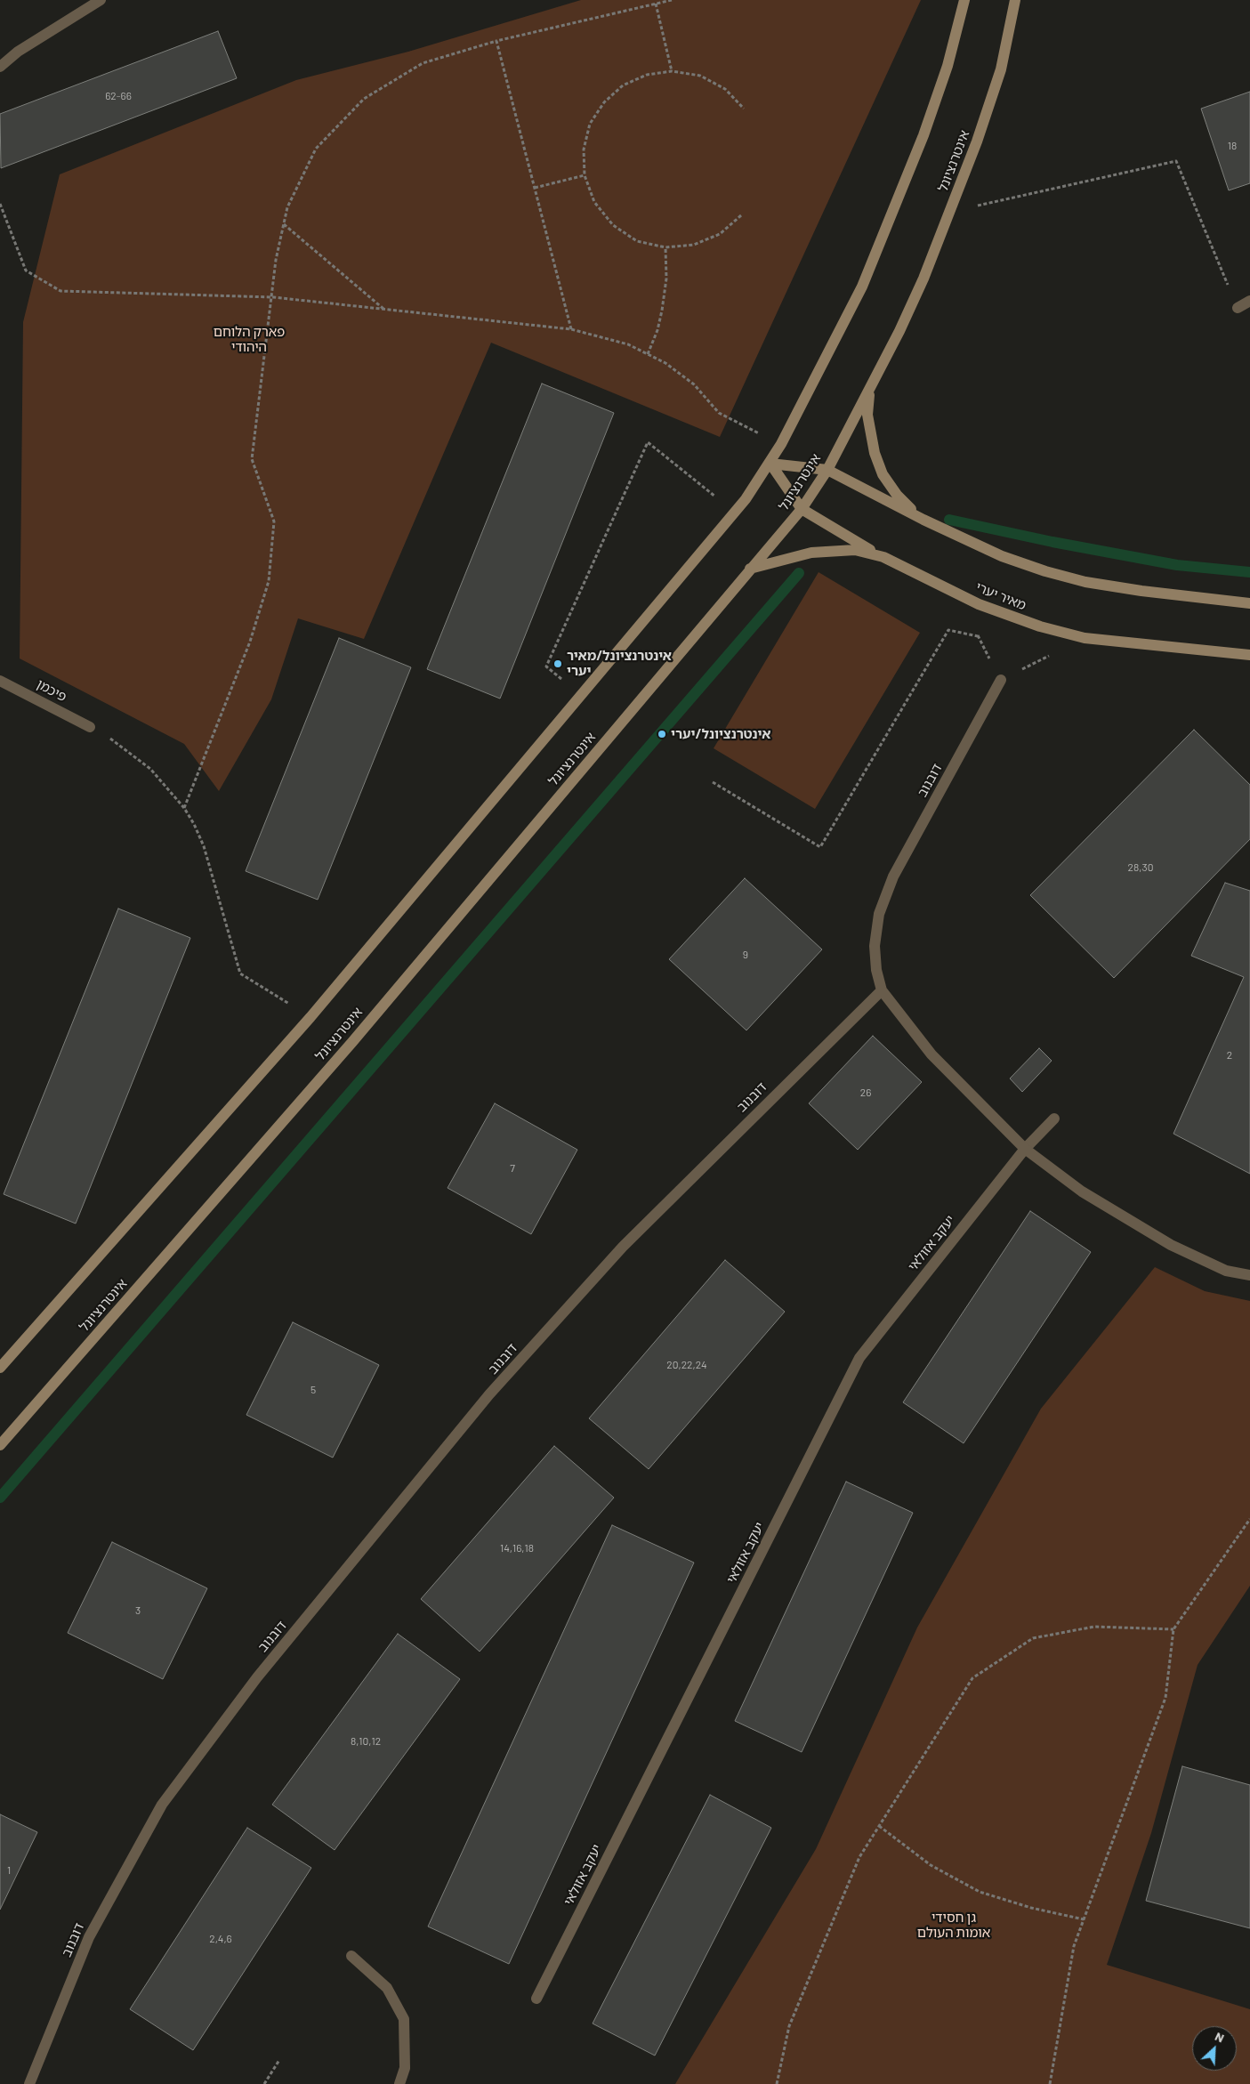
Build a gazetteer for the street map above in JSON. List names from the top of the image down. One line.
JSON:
{"streets":{"street":["אינטרנציונל","מאיר יערי","פיכמן","דובנוב","יעקב אזולאי"]},"crossings":[["אינטרנציונל","מאיר יערי"]],"parks":["פארק הלוחם היהודי","גן חסידי אומות העולם"],"places":["אינטרנציונל/מאיר יערי","אינטרנציונל/יערי"],"house_numbers":["62-66","18","28,30","9","2","26","7","20,22,24","5","14,16,18","3","8,10,12","1","2,4,6"],"north":"top right"}
